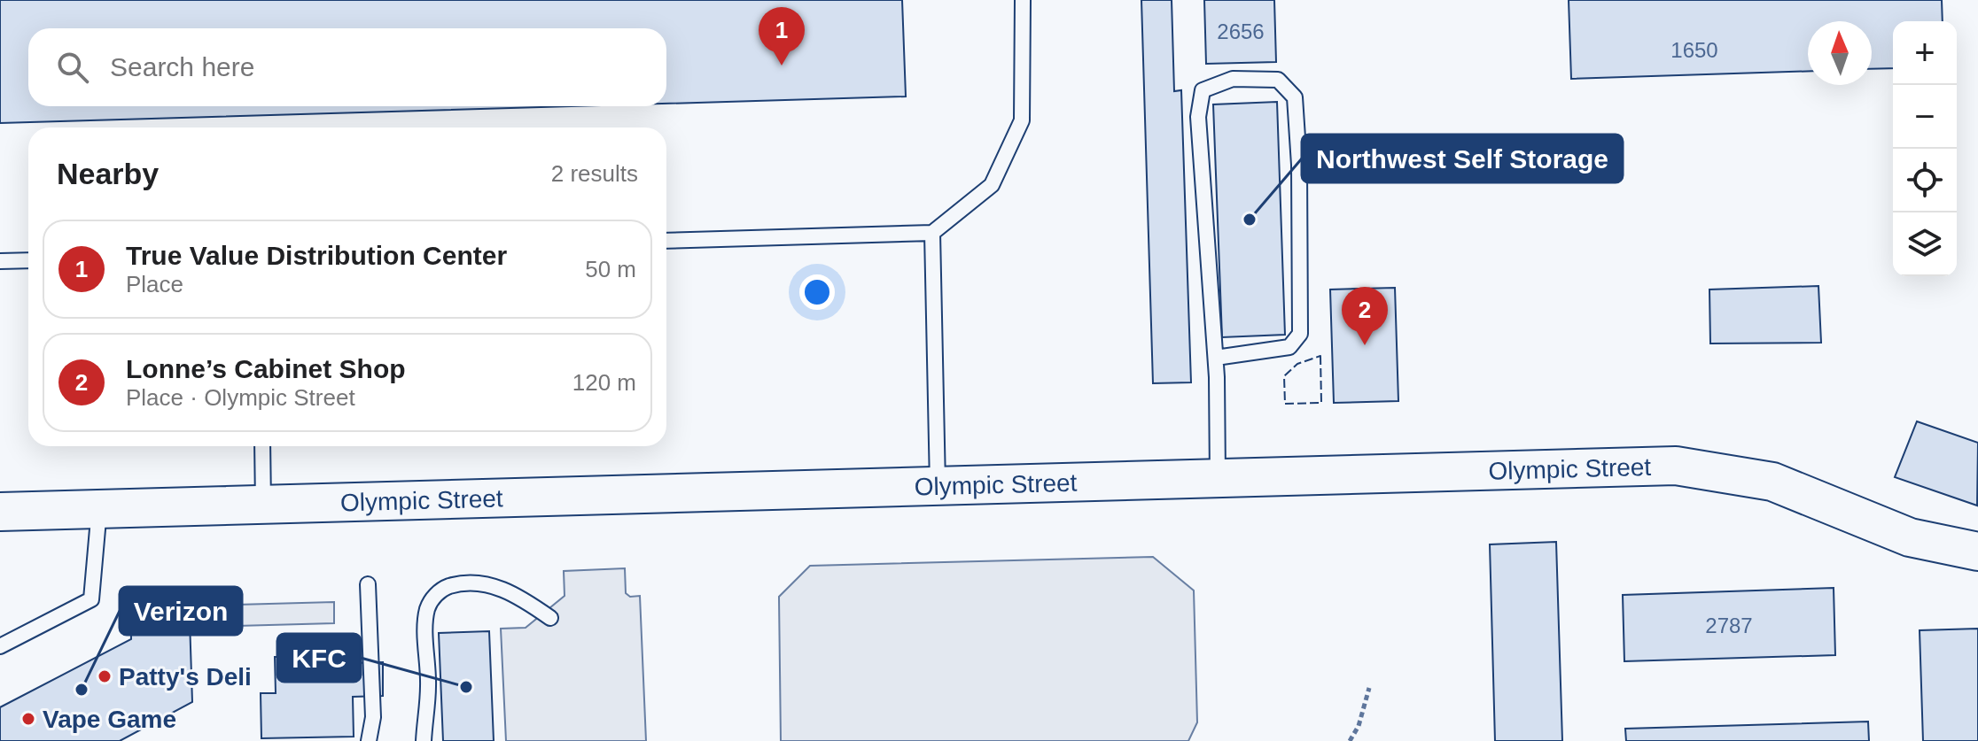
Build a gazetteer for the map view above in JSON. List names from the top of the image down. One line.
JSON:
{"streets":{"main road":["Olympic Street"]},"places":["Northwest Self Storage","Patty's Deli","KFC","Verizon","Vape Game"],"house_numbers":["2656","1650","2787"],"north":"top","page":{"pins":["1","2"],"map_buttons":["+","−"],"search":"Search here","heading":["Nearby","2 results"],"list":[{"mark":"1","name":"True Value Distribution Center","note":"Place","value":"50 m"},{"mark":"2","name":"Lonne’s Cabinet Shop","note":"Place · Olympic Street","value":"120 m"}]}}
